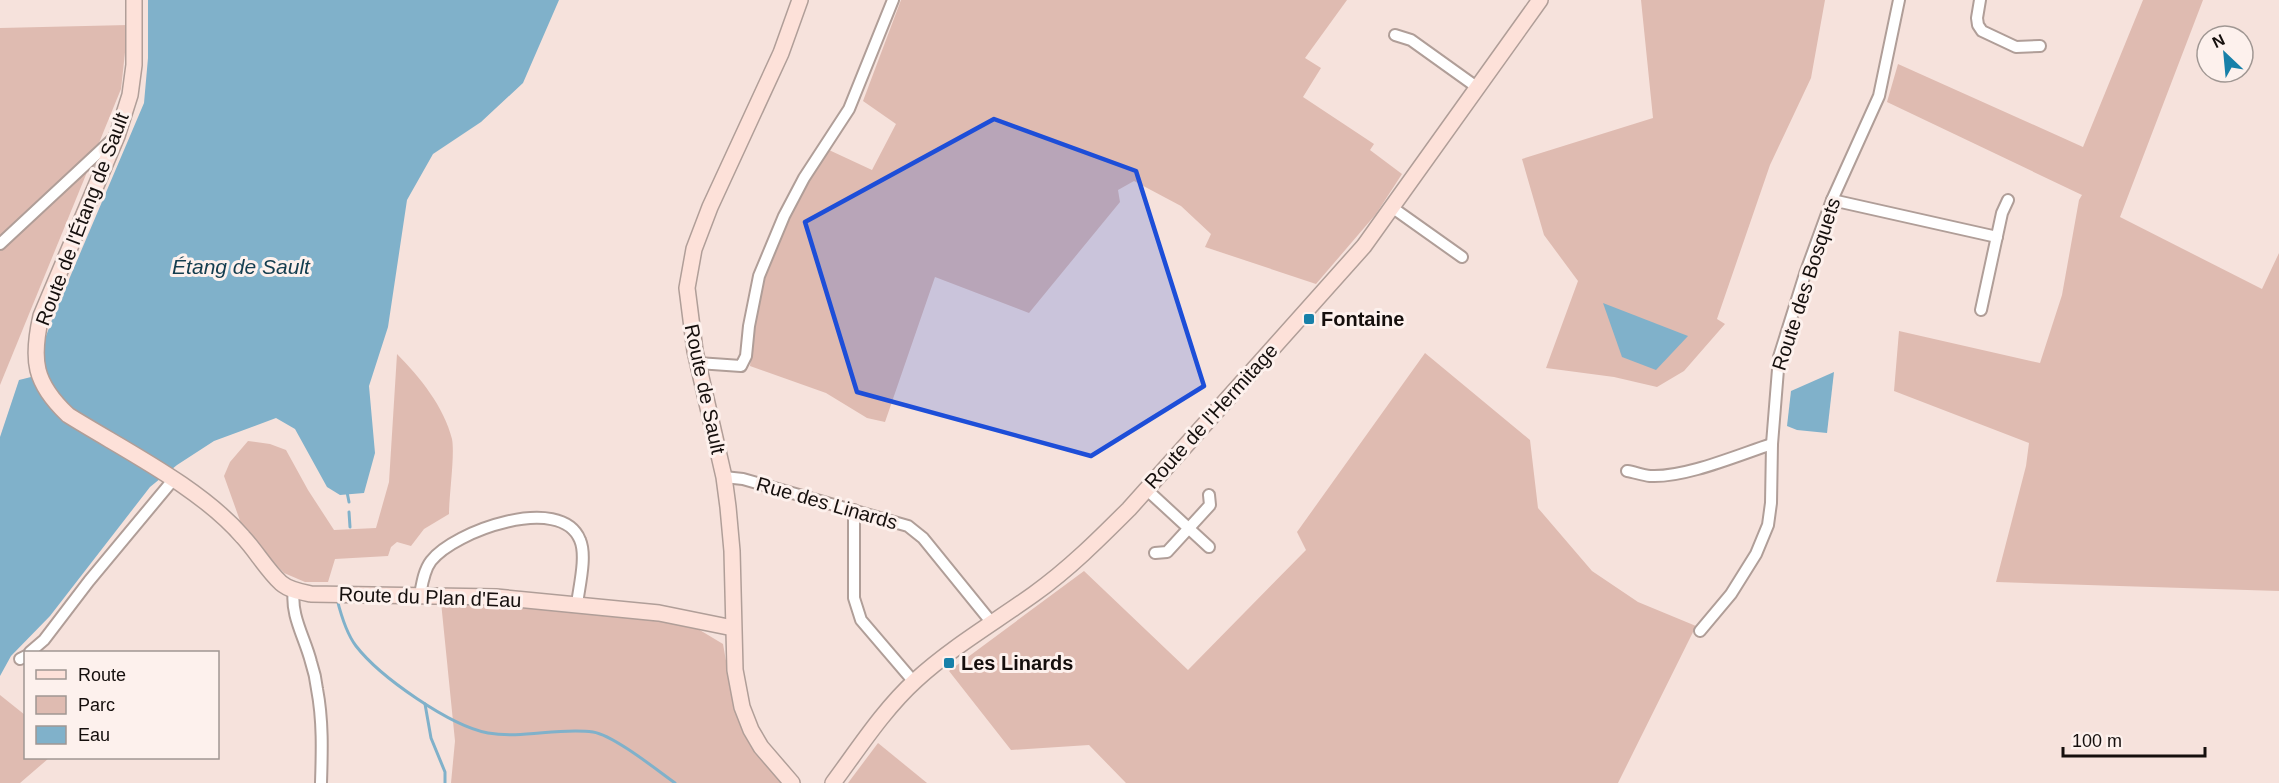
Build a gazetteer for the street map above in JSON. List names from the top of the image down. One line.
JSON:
{"streets":{"street":["Route de l'Étang de Sault","Route des Bosquets","Route de Sault","Route de l'Hermitage","Rue des Linards","Route du Plan d'Eau"]},"crossings":[["Route de Sault","Rue des Linards"],["Route de Sault","Route du Plan d'Eau"],["Route de l'Hermitage","Rue des Linards"]],"water":["Étang de Sault"],"places":{"transit":["Fontaine","Les Linards"]},"legend":["Route","Parc","Eau"],"scale_bar":"100 m","north":"top left"}
